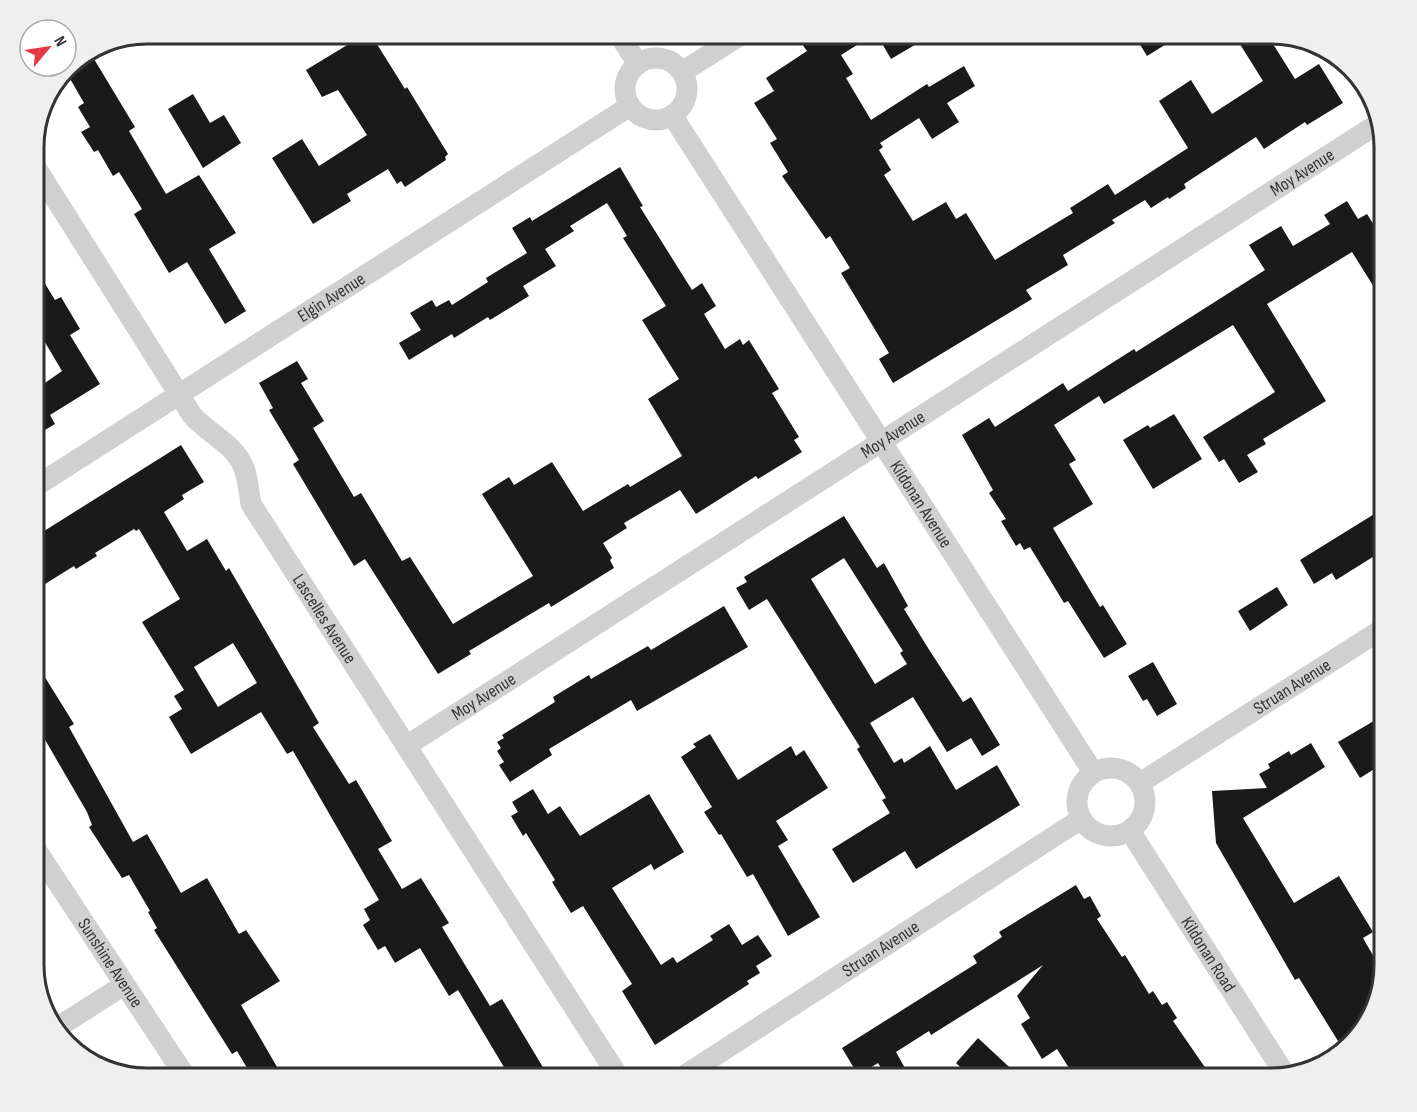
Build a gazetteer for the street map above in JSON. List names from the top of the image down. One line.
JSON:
{"streets":{"street":["Moy Avenue","Elgin Avenue","Kildonan Avenue","Lascelles Avenue","Struan Avenue","Kildonan Road","Sunshine Avenue"]},"crossings":[["Moy Avenue","Kildonan Avenue"],["Moy Avenue","Lascelles Avenue"],["Elgin Avenue","Kildonan Avenue"],["Elgin Avenue","Lascelles Avenue"],["Kildonan Avenue","Struan Avenue"],["Kildonan Avenue","Kildonan Road"],["Struan Avenue","Kildonan Road"]],"north":"top right"}
